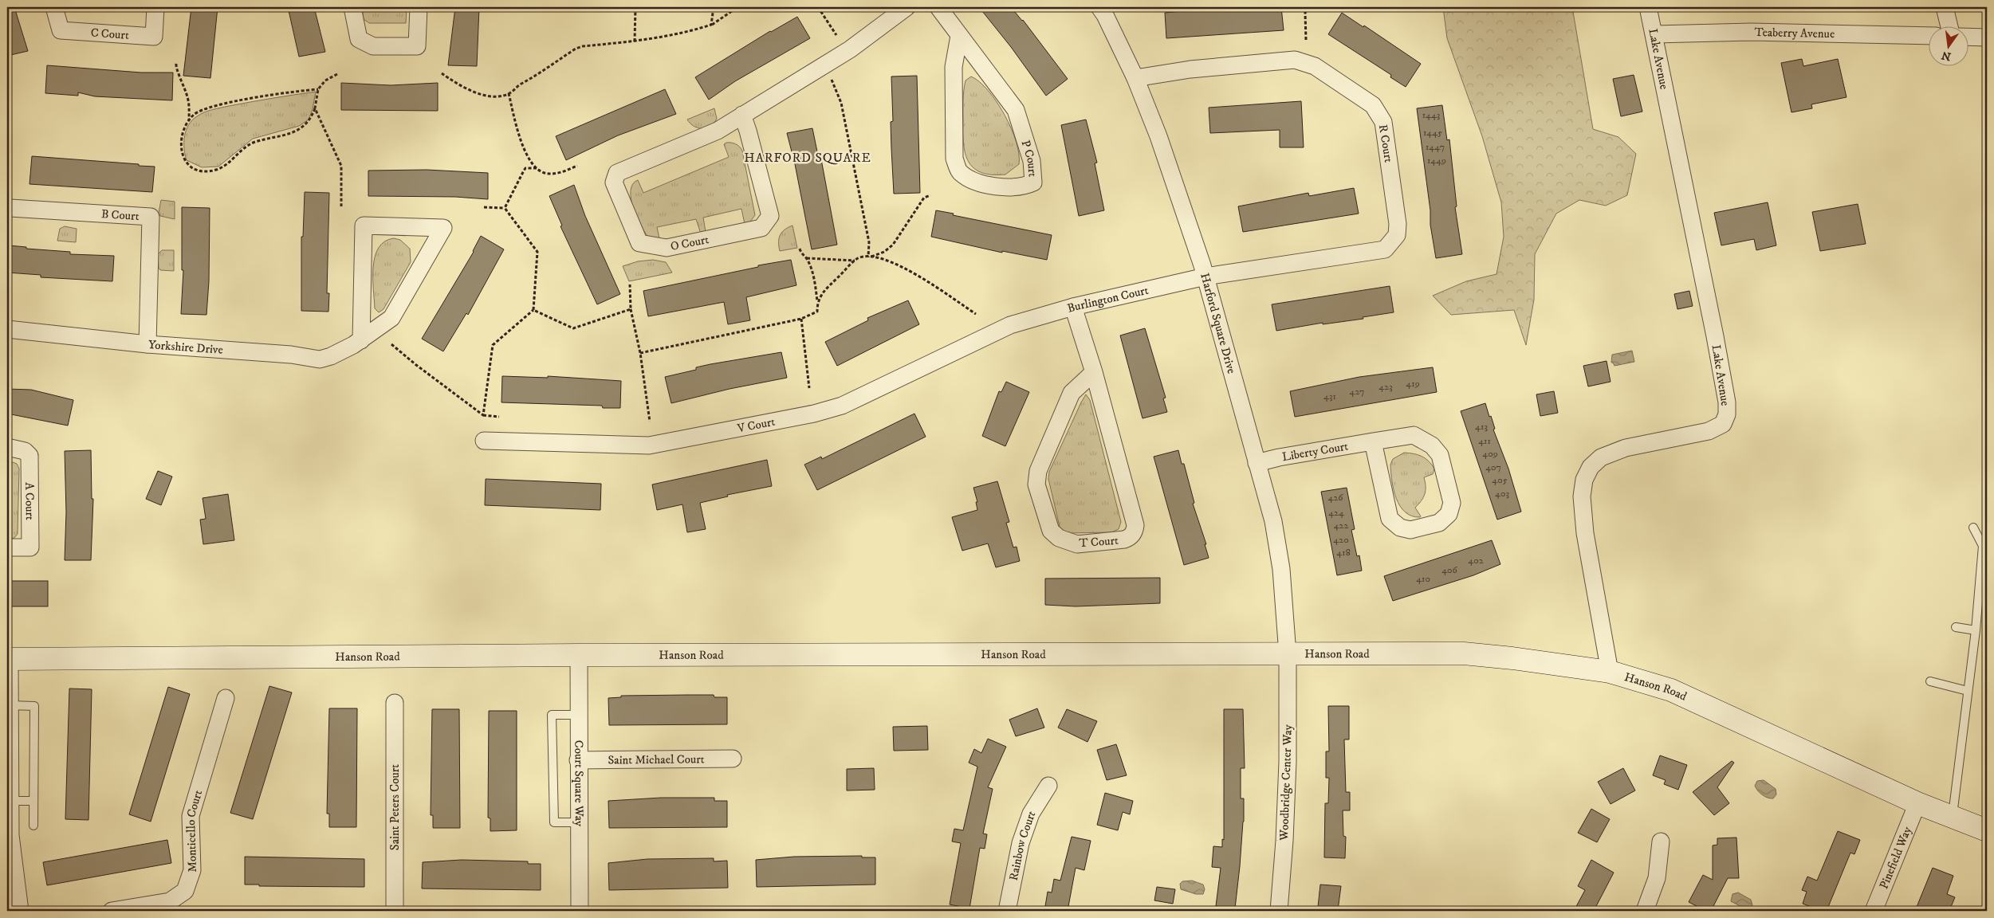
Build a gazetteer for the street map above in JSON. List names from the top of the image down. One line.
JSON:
{"streets":{"street":["Teaberry Avenue","C Court","Lake Avenue","R Court","P Court","B Court","O Court","Burlington Court","Harford Square Drive","Yorkshire Drive","V Court","Liberty Court","A Court","T Court","Hanson Road","Saint Michael Court","Woodbridge Center Way","Court Square Way","Saint Peters Court","Monticello Court","Rainbow Court","Pinefield Way"]},"crossings":[["Teaberry Avenue","Lake Avenue"],["Lake Avenue","Hanson Road"],["R Court","Burlington Court"],["R Court","Harford Square Drive"],["B Court","Yorkshire Drive"],["Burlington Court","Harford Square Drive"],["Burlington Court","V Court"],["Burlington Court","T Court"],["Harford Square Drive","Liberty Court"],["Harford Square Drive","Hanson Road"],["Harford Square Drive","Woodbridge Center Way"],["Hanson Road","Woodbridge Center Way"],["Hanson Road","Court Square Way"],["Hanson Road","Pinefield Way"],["Saint Michael Court","Court Square Way"]],"districts":["HARFORD SQUARE"],"house_numbers":["1443","1445","1447","1449","419","423","427","431","413","411","409","407","405","403","426","424","422","420","418","402","406","410"],"north":"bottom"}
